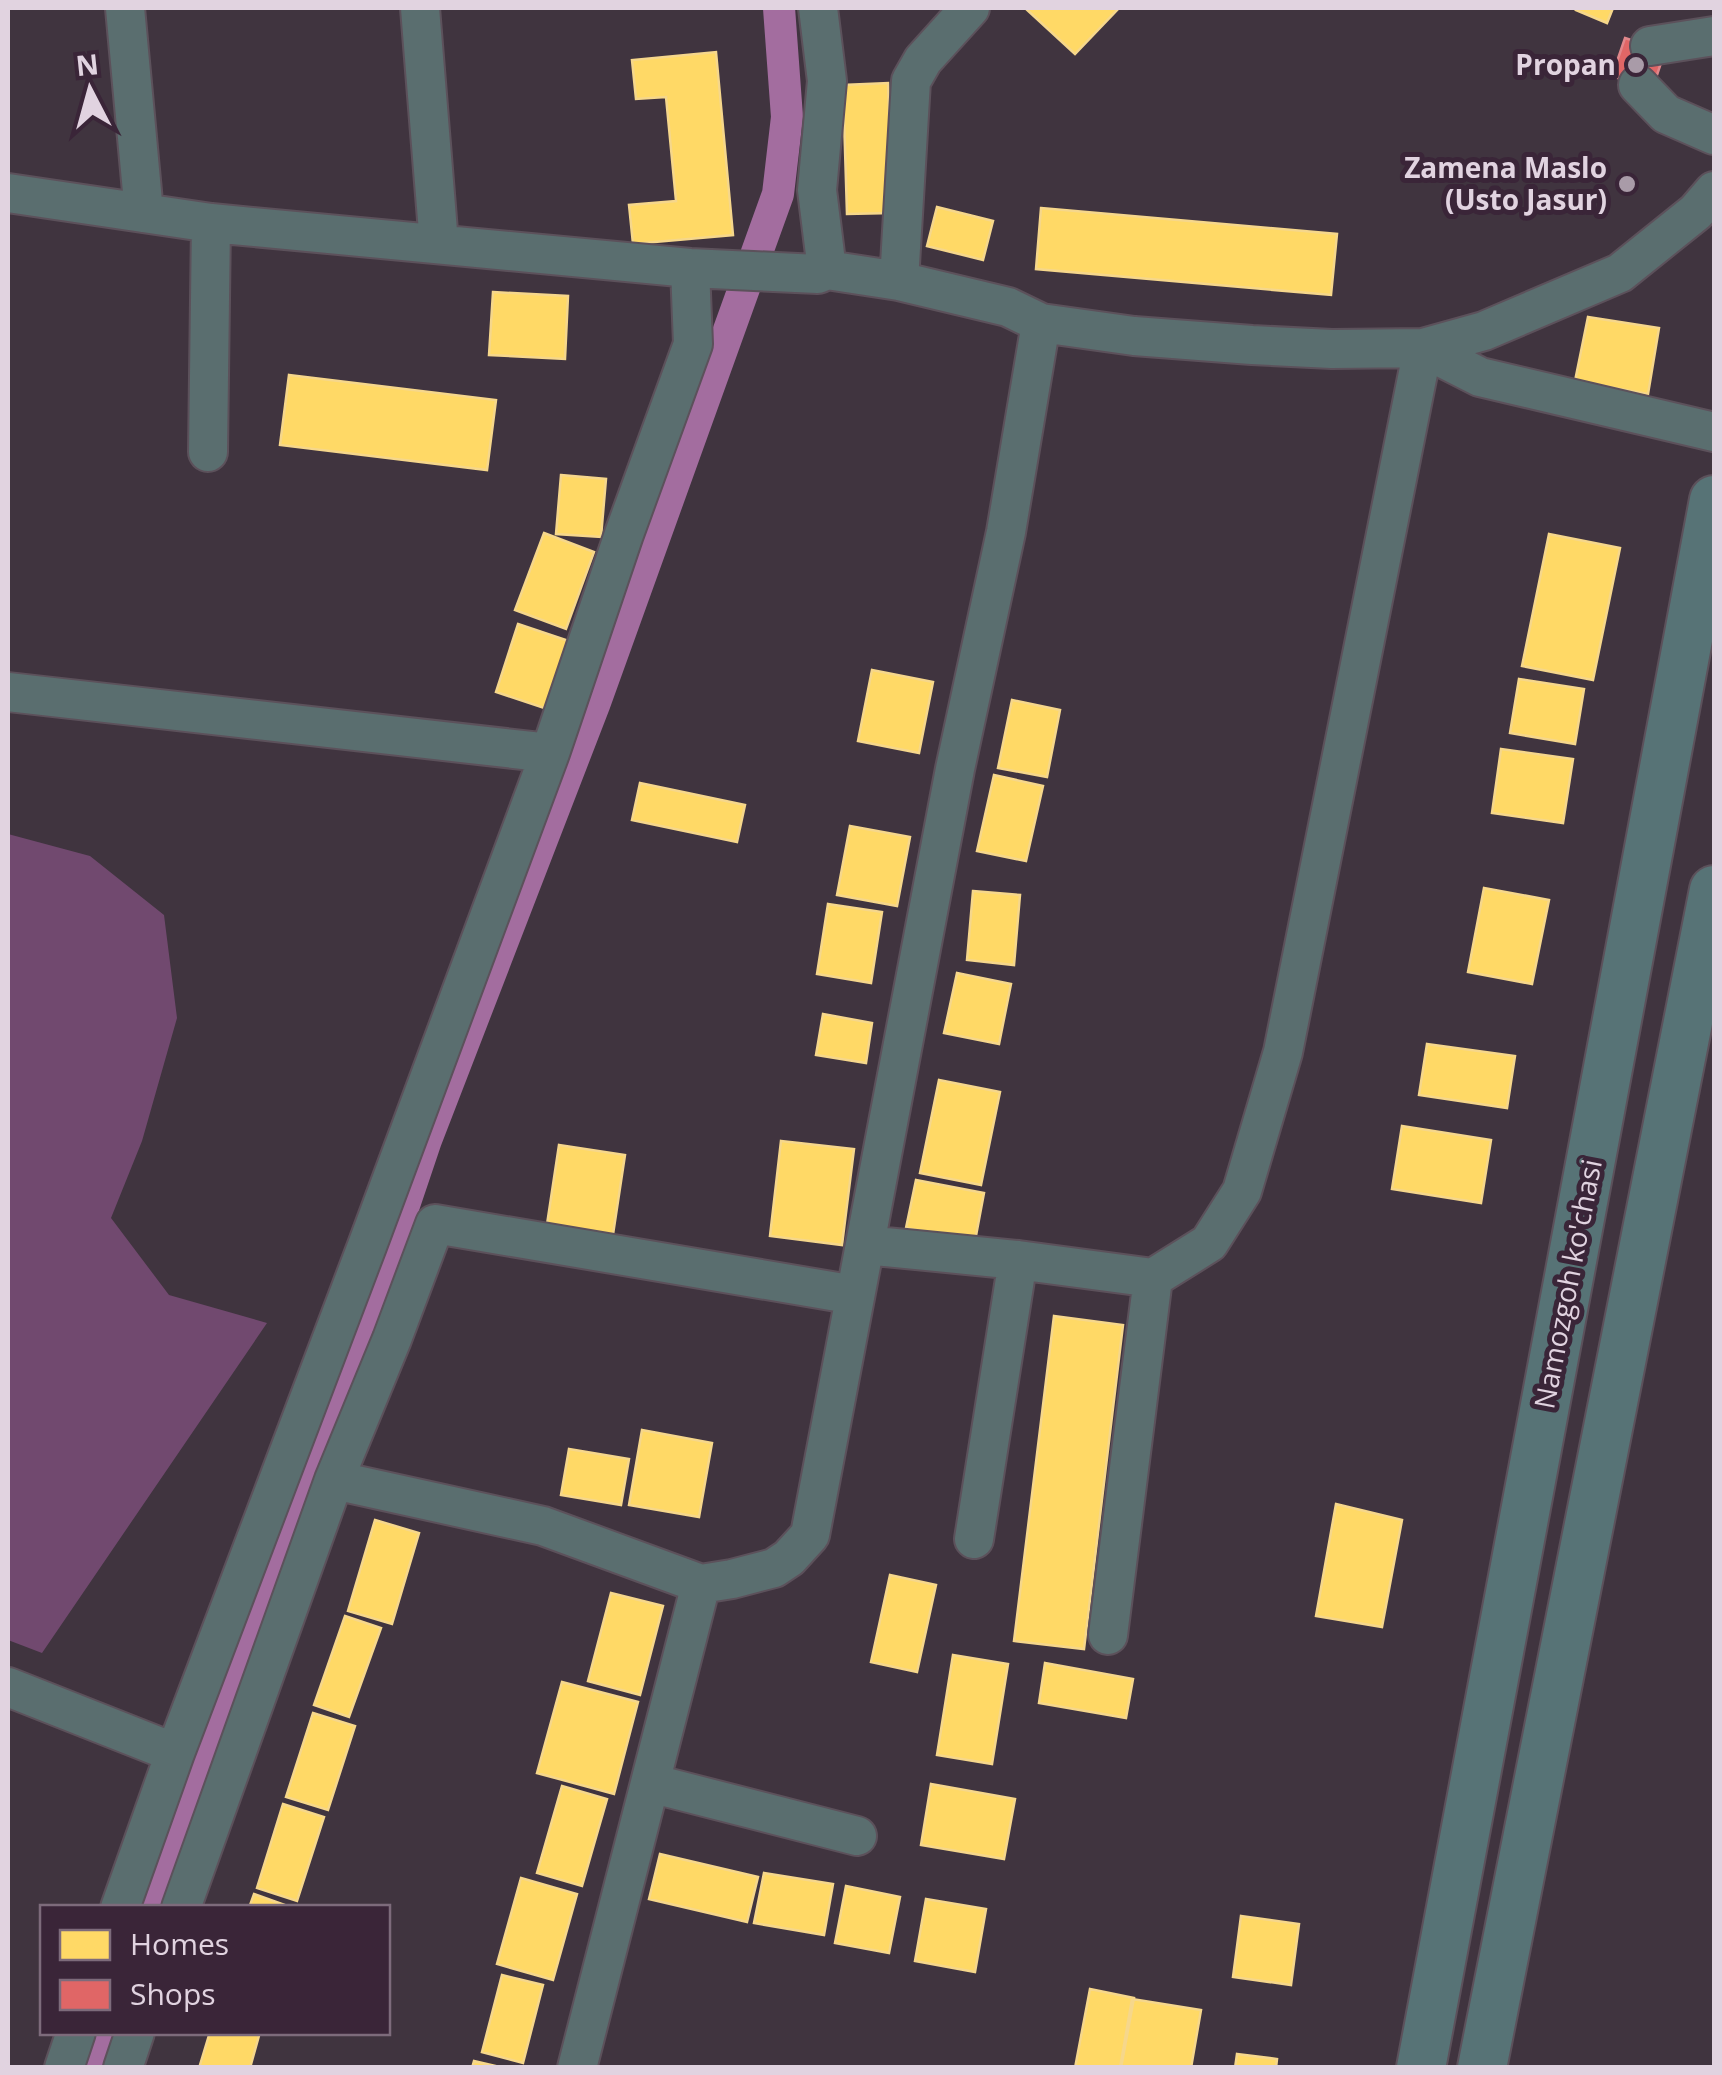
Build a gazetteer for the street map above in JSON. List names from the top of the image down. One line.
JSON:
{"streets":{"main road":["Namozgoh ko'chasi"]},"places":["Propan","Zamena Maslo (Usto Jasur)"],"legend":["Homes","Shops"],"north":"top"}
